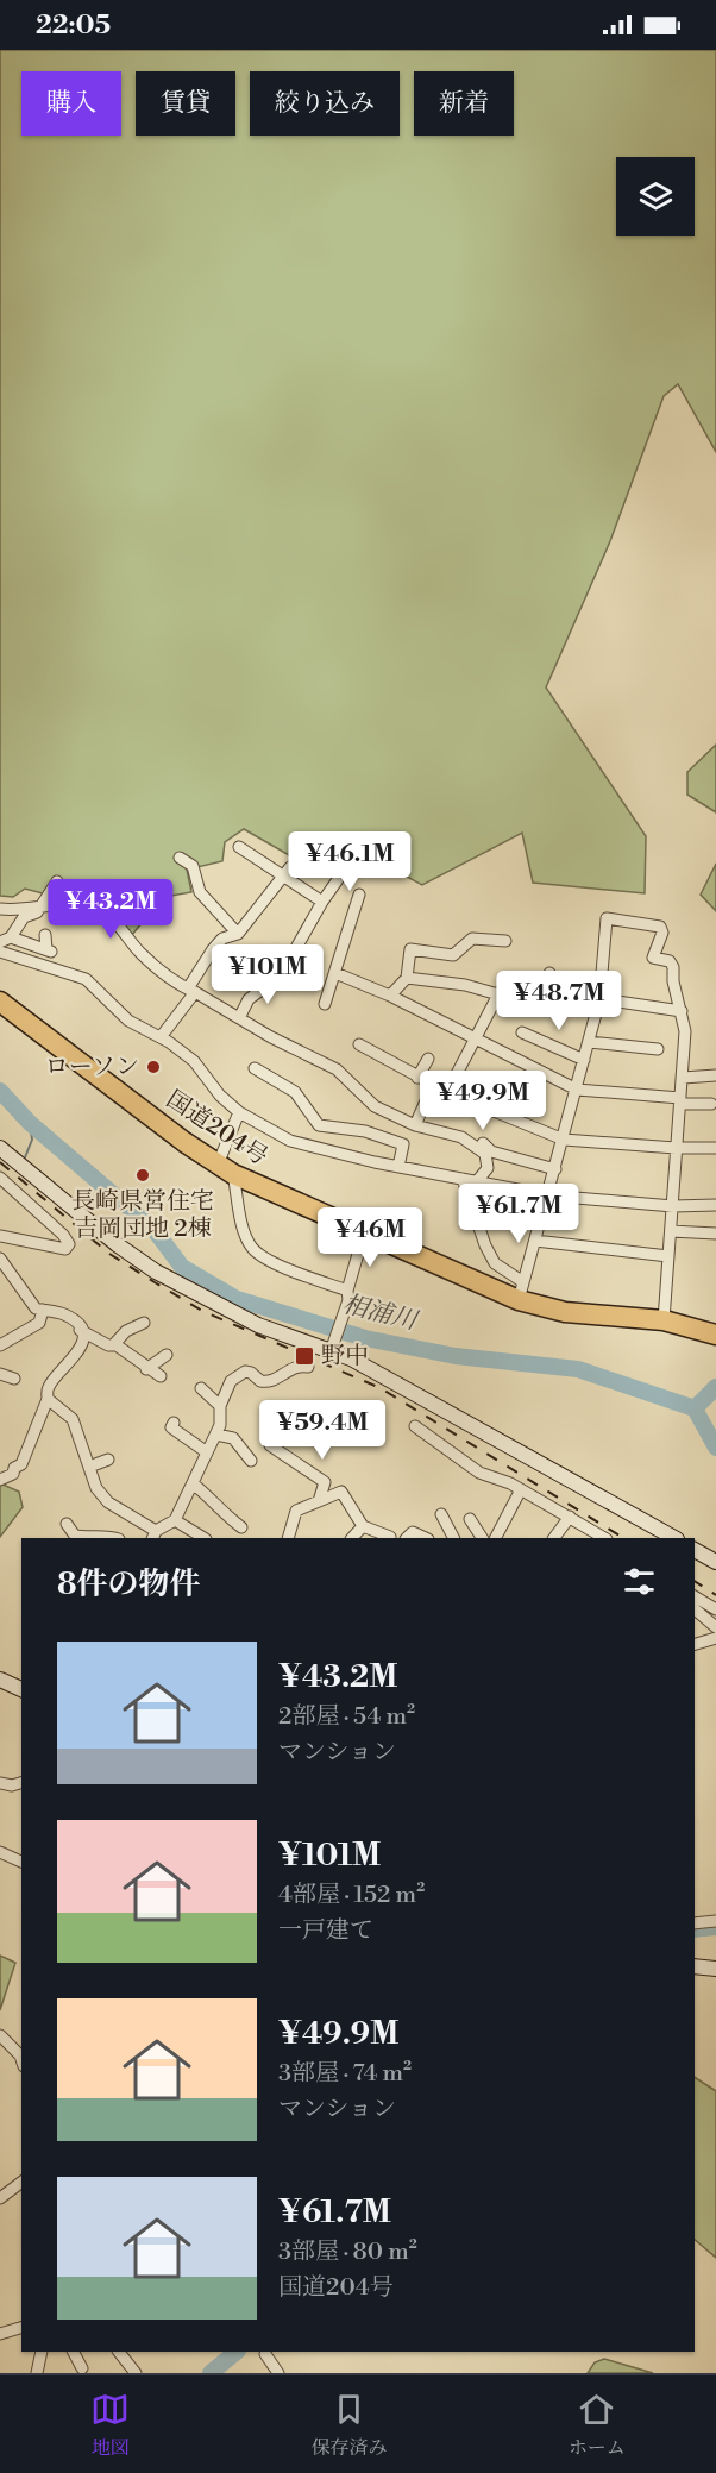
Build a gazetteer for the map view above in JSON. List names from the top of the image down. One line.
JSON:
{"streets":{"highway":["国道204号"]},"water":["相浦川"],"places":{"other":["ローソン","長崎県営住宅 吉岡団地 2棟"],"transit":["野中"]},"page":{"status":"22:05","chip":["購入","賃貸","絞り込み","新着"],"price":["¥46.1M","¥43.2M","¥101M","¥48.7M","¥49.9M","¥61.7M","¥46M","¥59.4M"],"heading":"8件の物件","list":[{"name":"¥43.2M","note":"2部屋 · 54 m² · マンション"},{"name":"¥101M","note":"4部屋 · 152 m² · 一戸建て"},{"name":"¥49.9M","note":"3部屋 · 74 m² · マンション"},{"name":"¥61.7M","note":"3部屋 · 80 m² · 国道204号"}],"tabs":["地図","保存済み","ホーム"]}}
